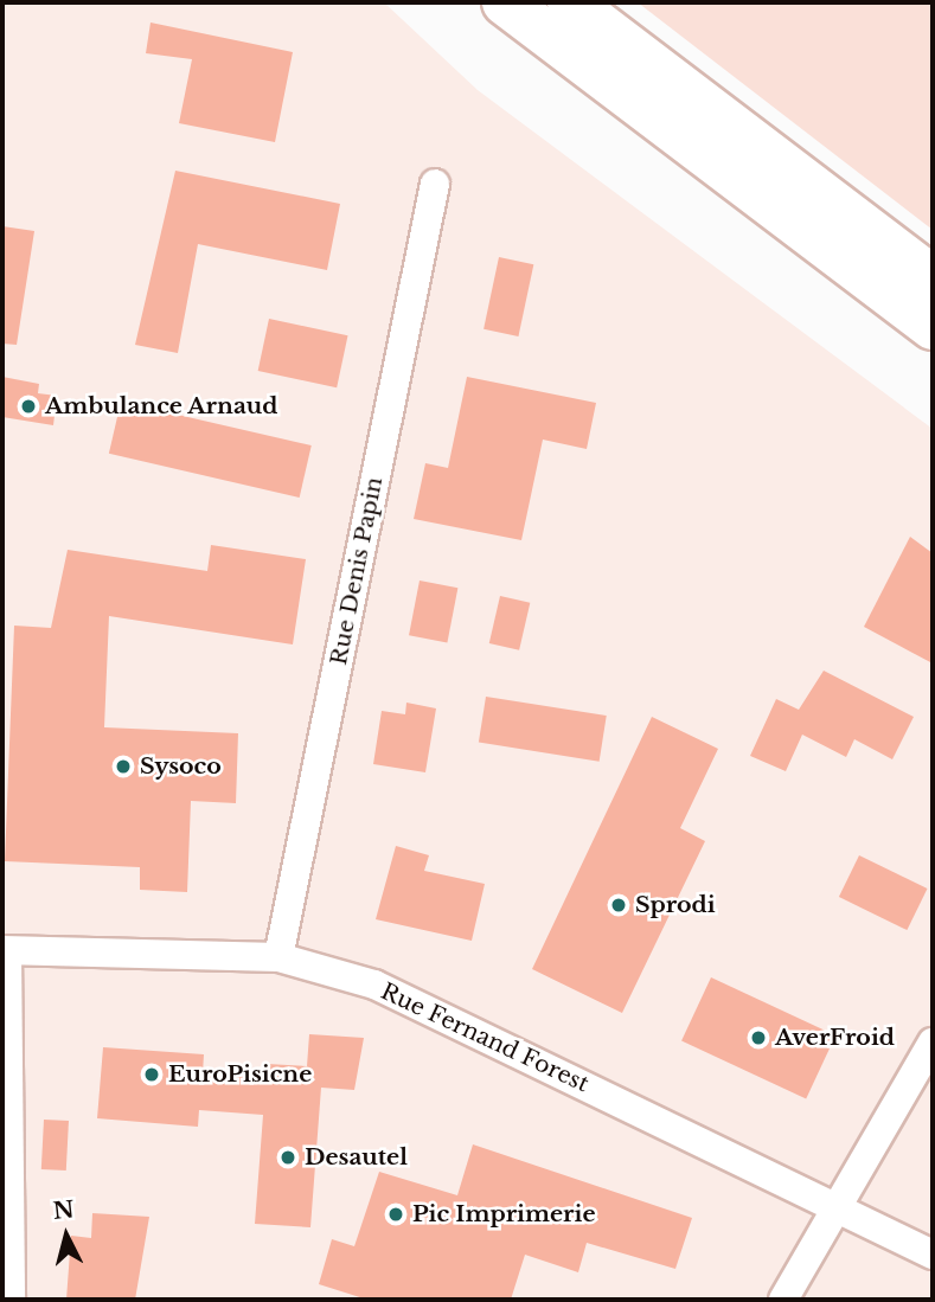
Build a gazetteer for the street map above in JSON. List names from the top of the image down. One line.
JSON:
{"streets":{"street":["Rue Denis Papin","Rue Fernand Forest"]},"crossings":[["Rue Denis Papin","Rue Fernand Forest"]],"places":["Ambulance Arnaud","Sysoco","Sprodi","AverFroid","EuroPisicne","Desautel","Pic Imprimerie"],"north":"top"}
